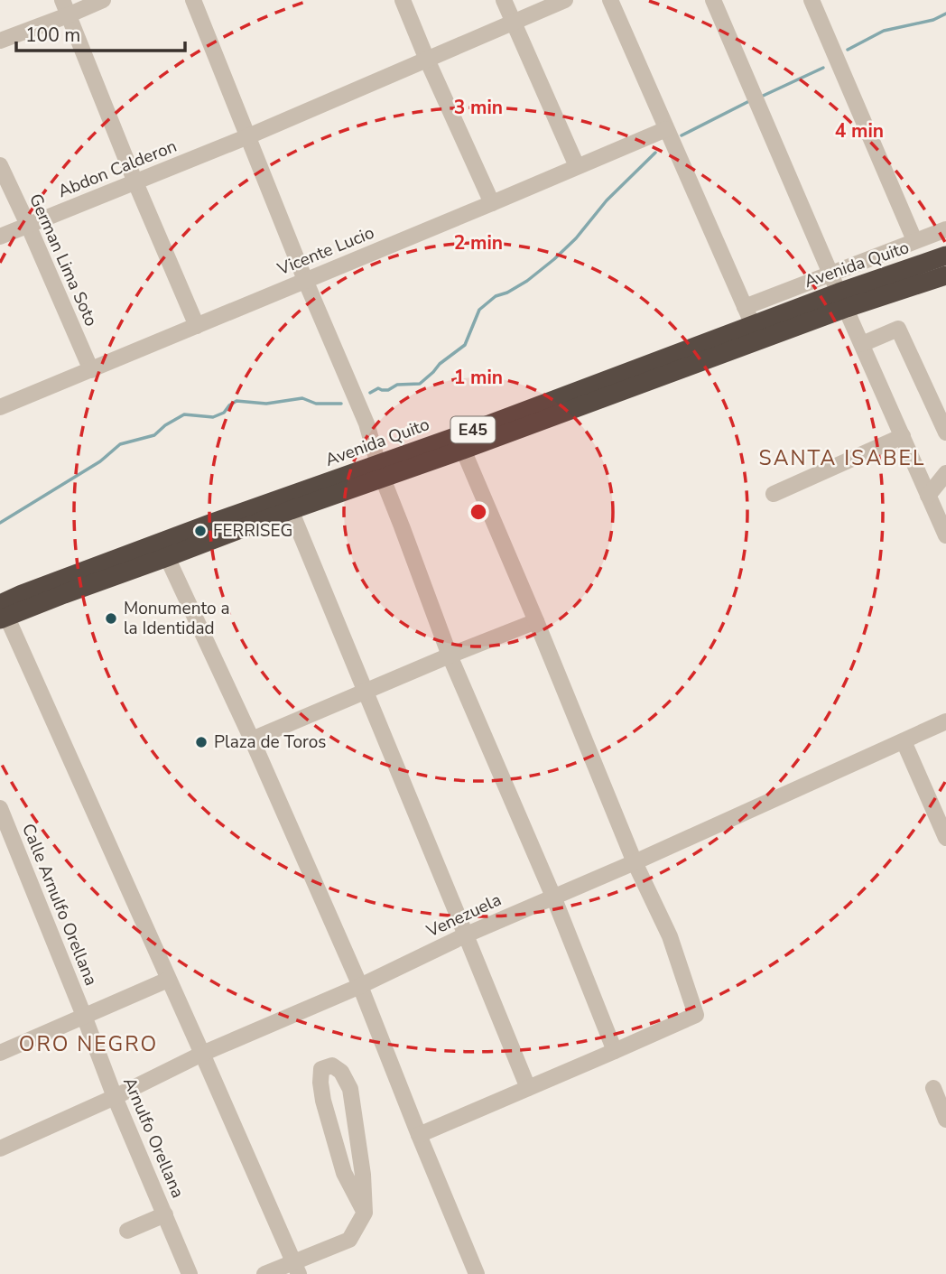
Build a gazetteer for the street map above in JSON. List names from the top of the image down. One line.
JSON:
{"streets":{"highway":["Avenida Quito","E45"],"street":["Abdon Calderon","Vicente Lucio","German Lima Soto","Calle Arnulfo Orellana","Venezuela","Arnulfo Orellana"]},"crossings":[["Abdon Calderon","German Lima Soto"],["Vicente Lucio","German Lima Soto"],["Calle Arnulfo Orellana","Arnulfo Orellana"],["Venezuela","Arnulfo Orellana"]],"districts":["SANTA ISABEL","ORO NEGRO"],"places":["FERRISEG","Monumento a la Identidad","Plaza de Toros"],"scale_bar":"100 m","rings":["3 min","4 min","2 min","1 min"]}
